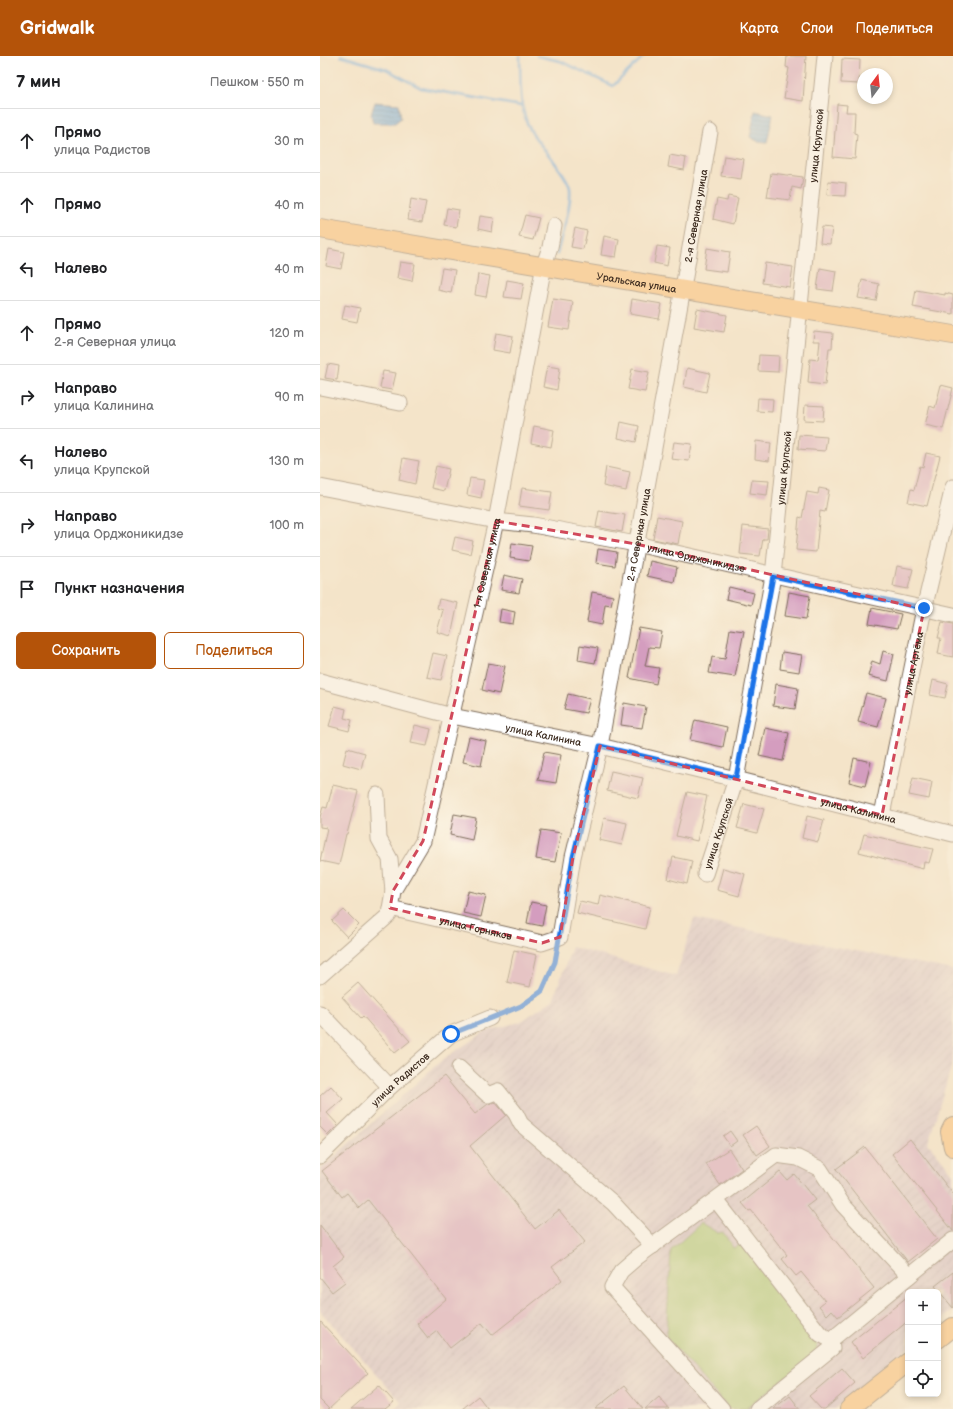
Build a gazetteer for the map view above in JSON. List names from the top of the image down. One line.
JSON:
{"streets":{"main road":["Уральская улица"],"street":["улица Крупской","2-я Северная улица","улица Орджоникидзе","1-я Северная улица","улица Артёма","улица Калинина","улица Горняков","улица Радистов"]},"crossings":[["улица Крупской","Уральская улица"],["улица Крупской","улица Орджоникидзе"],["улица Крупской","улица Калинина"],["2-я Северная улица","Уральская улица"],["2-я Северная улица","улица Орджоникидзе"],["2-я Северная улица","улица Калинина"],["2-я Северная улица","улица Горняков"],["Уральская улица","1-я Северная улица"],["улица Орджоникидзе","1-я Северная улица"],["улица Орджоникидзе","улица Артёма"],["1-я Северная улица","улица Калинина"],["1-я Северная улица","улица Горняков"],["улица Артёма","улица Калинина"]],"north":"top","page":{"header":"Gridwalk","nav":["Карта","Слои","Поделиться"],"heading":["7 мин","Пешком · 550 m"],"list":[["Прямо","улица Радистов","30 m"],["Прямо","40 m"],["Налево","40 m"],["Прямо","2-я Северная улица","120 m"],["Направо","улица Калинина","90 m"],["Налево","улица Крупской","130 m"],["Направо","улица Орджоникидзе","100 m"],"Пункт назначения"],"buttons":["Сохранить","Поделиться"],"map_buttons":["+","−"]}}
